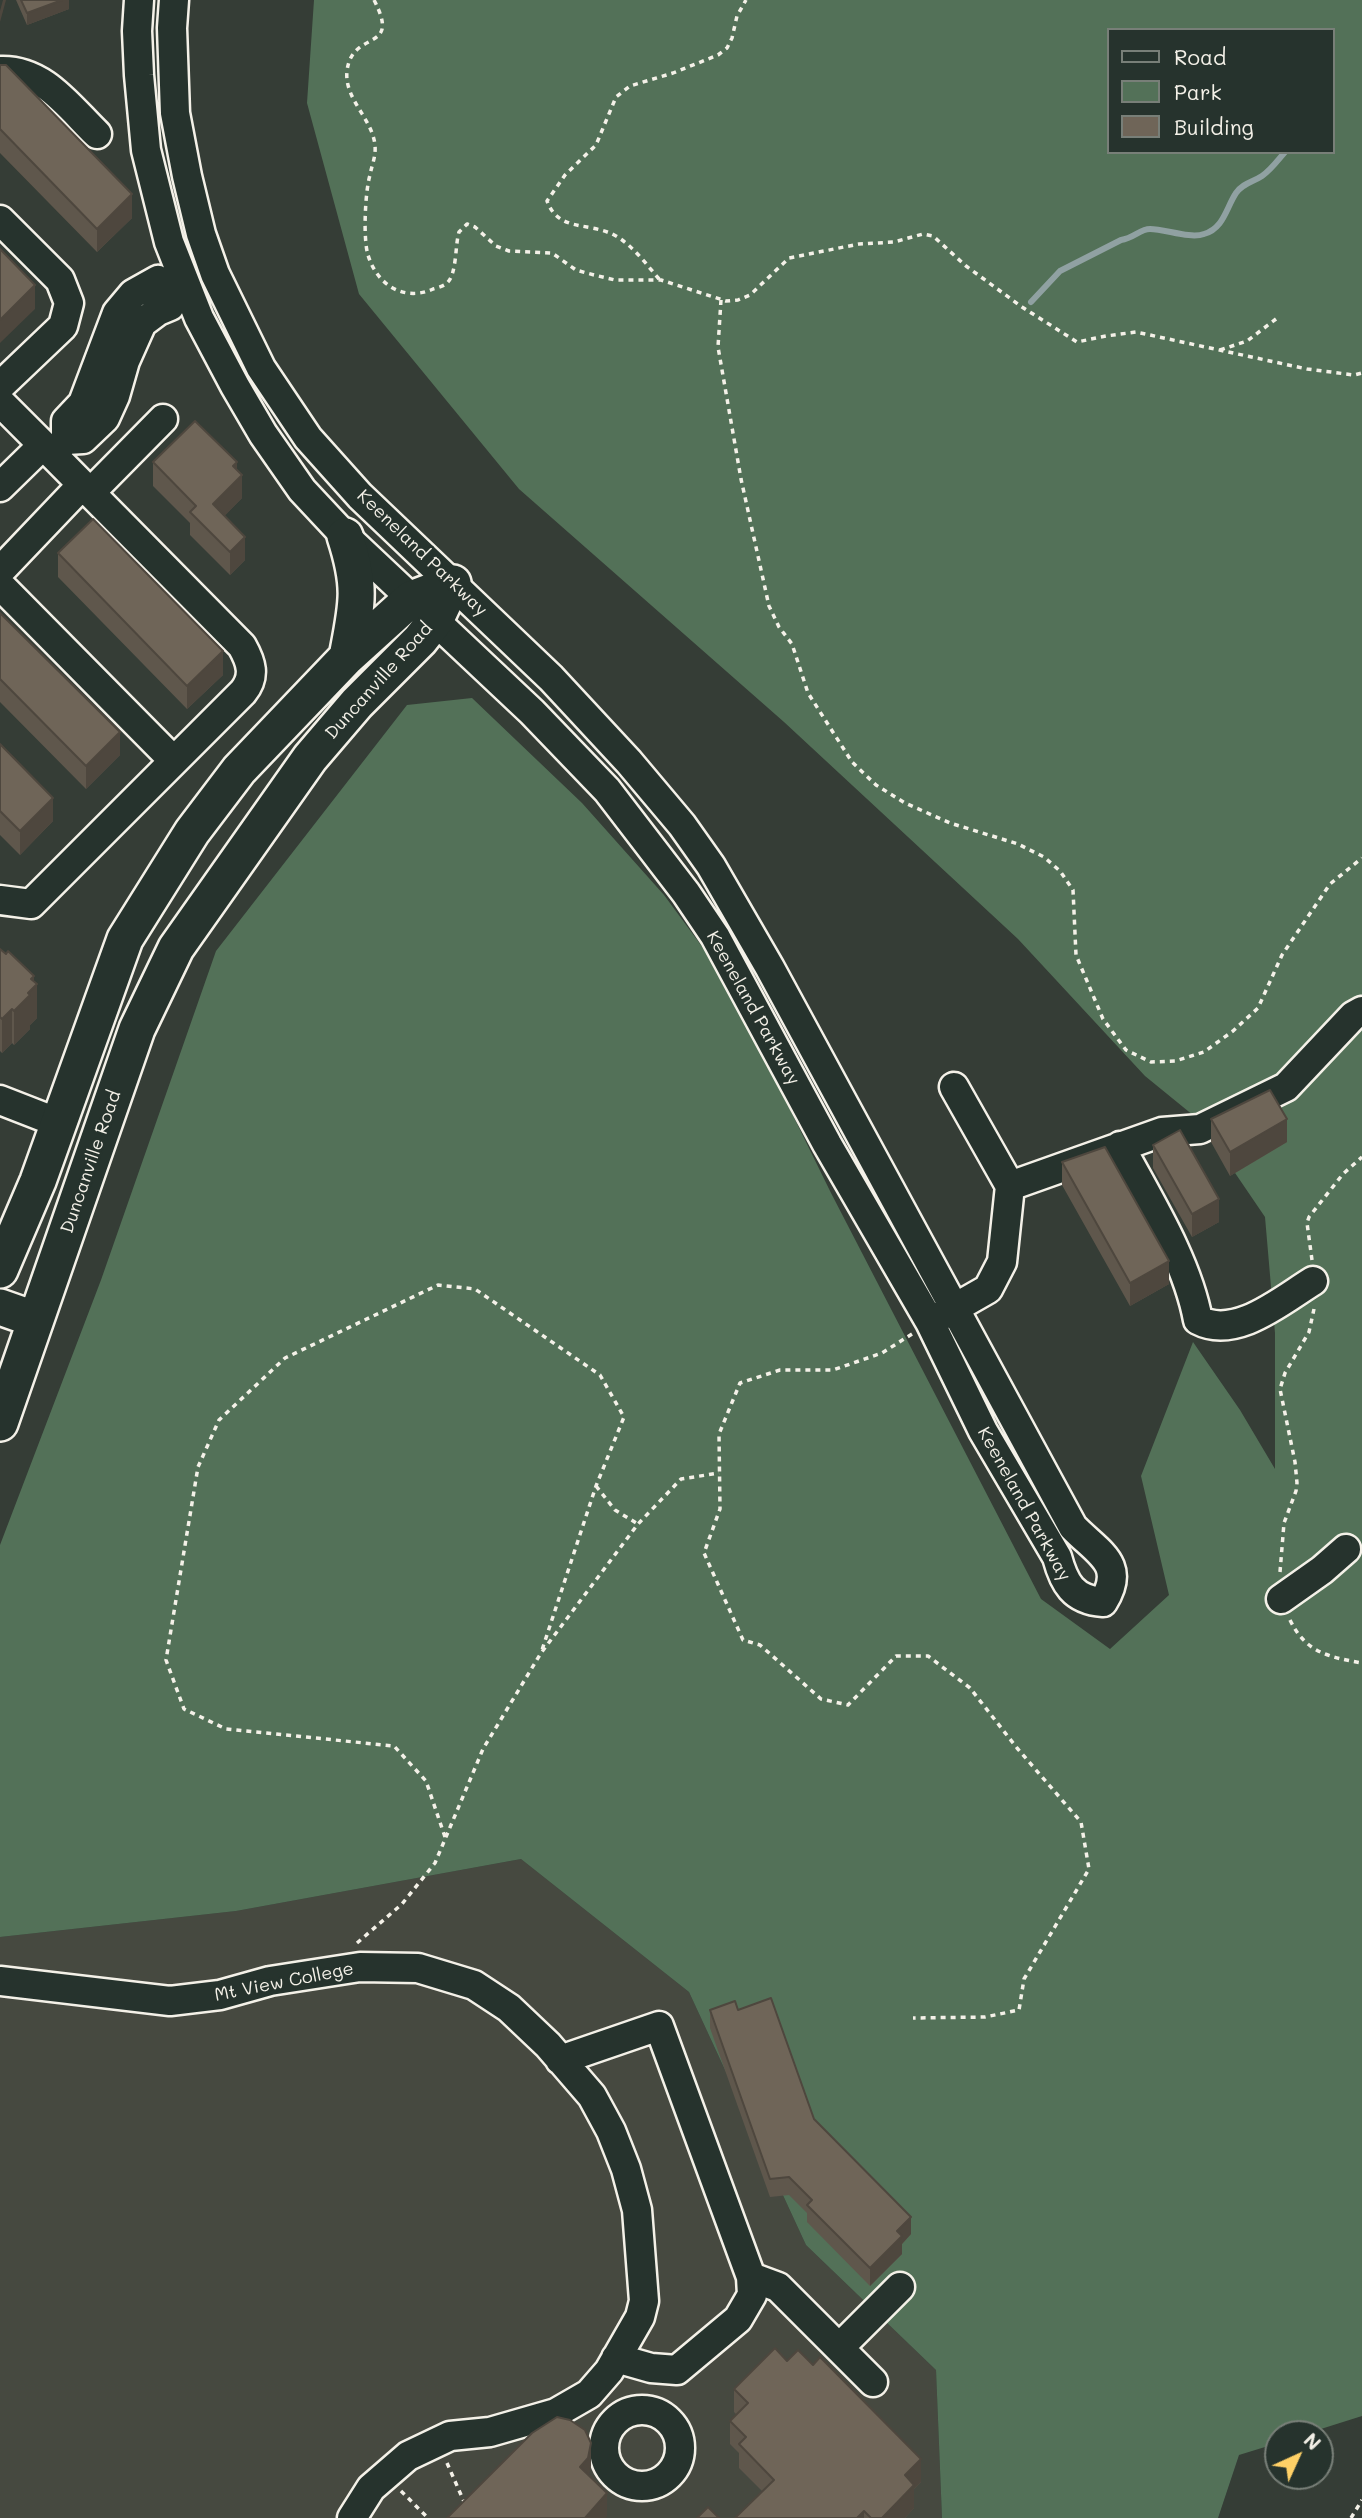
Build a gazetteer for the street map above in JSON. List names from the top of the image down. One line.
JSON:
{"streets":{"main road":["Duncanville Road"],"street":["Keeneland Parkway","Mt View College"]},"crossings":[["Keeneland Parkway","Duncanville Road"]],"legend":["Road","Park","Building"],"north":"top right"}
